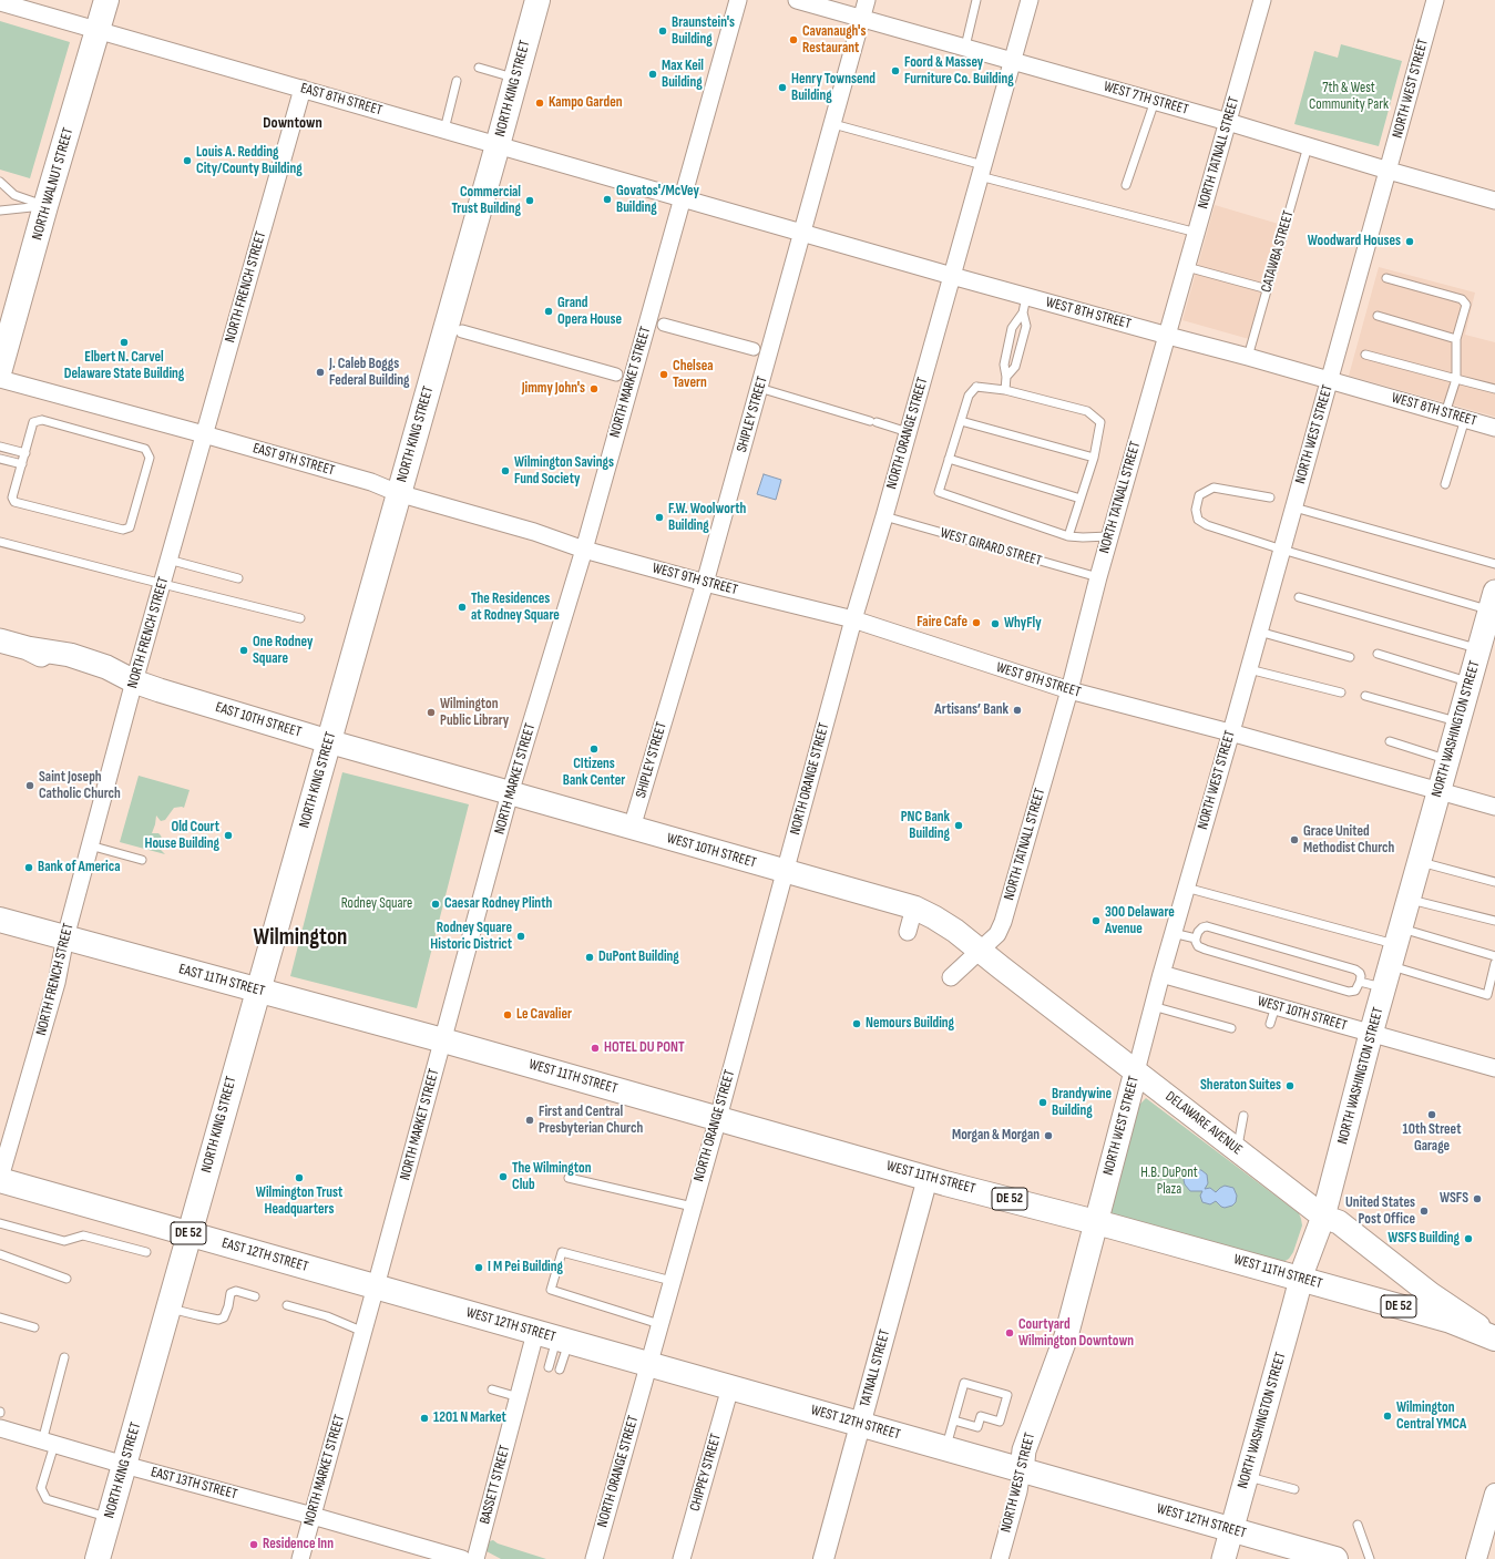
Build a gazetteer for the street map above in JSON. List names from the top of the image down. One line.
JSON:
{"streets":{"main road":["NORTH KING STREET","NORTH WEST STREET","NORTH WALNUT STREET","EAST 10TH STREET","NORTH WASHINGTON STREET","WEST 10TH STREET","EAST 11TH STREET","WEST 11TH STREET","DELAWARE AVENUE","DE 52","EAST 12TH STREET","WEST 12TH STREET"],"street":["WEST 7TH STREET","EAST 8TH STREET","NORTH TATNALL STREET","NORTH FRENCH STREET","WEST 8TH STREET","NORTH MARKET STREET","SHIPLEY STREET","NORTH ORANGE STREET","EAST 9TH STREET","WEST 9TH STREET","TATNALL STREET","CHIPPEY STREET","EAST 13TH STREET","BASSETT STREET"],"lane":["CATAWBA STREET","WEST GIRARD STREET"]},"crossings":[["NORTH KING STREET","EAST 8TH STREET"],["NORTH KING STREET","EAST 9TH STREET"],["NORTH KING STREET","EAST 10TH STREET"],["NORTH KING STREET","EAST 11TH STREET"],["NORTH KING STREET","EAST 12TH STREET"],["NORTH KING STREET","EAST 13TH STREET"],["NORTH WEST STREET","WEST 7TH STREET"],["NORTH WEST STREET","WEST 8TH STREET"],["NORTH WEST STREET","WEST 9TH STREET"],["NORTH WEST STREET","WEST 10TH STREET"],["NORTH WEST STREET","WEST 11TH STREET"],["NORTH WEST STREET","DELAWARE AVENUE"],["NORTH WEST STREET","WEST 12TH STREET"],["WEST 7TH STREET","NORTH TATNALL STREET"],["WEST 7TH STREET","CATAWBA STREET"],["WEST 7TH STREET","SHIPLEY STREET"],["WEST 7TH STREET","NORTH ORANGE STREET"],["EAST 8TH STREET","NORTH WALNUT STREET"],["EAST 8TH STREET","NORTH FRENCH STREET"],["EAST 8TH STREET","WEST 8TH STREET"],["EAST 8TH STREET","NORTH MARKET STREET"],["NORTH TATNALL STREET","WEST 8TH STREET"],["NORTH TATNALL STREET","WEST GIRARD STREET"],["NORTH TATNALL STREET","WEST 9TH STREET"],["NORTH TATNALL STREET","DELAWARE AVENUE"],["CATAWBA STREET","WEST 8TH STREET"],["NORTH FRENCH STREET","EAST 9TH STREET"],["NORTH FRENCH STREET","EAST 10TH STREET"],["NORTH FRENCH STREET","EAST 11TH STREET"],["NORTH FRENCH STREET","EAST 12TH STREET"],["WEST 8TH STREET","NORTH MARKET STREET"],["WEST 8TH STREET","SHIPLEY STREET"],["WEST 8TH STREET","NORTH ORANGE STREET"],["NORTH MARKET STREET","EAST 9TH STREET"],["NORTH MARKET STREET","WEST 9TH STREET"],["NORTH MARKET STREET","EAST 10TH STREET"],["NORTH MARKET STREET","WEST 10TH STREET"],["NORTH MARKET STREET","EAST 11TH STREET"],["NORTH MARKET STREET","WEST 11TH STREET"],["NORTH MARKET STREET","EAST 12TH STREET"],["NORTH MARKET STREET","WEST 12TH STREET"],["NORTH MARKET STREET","EAST 13TH STREET"],["SHIPLEY STREET","WEST 9TH STREET"],["SHIPLEY STREET","WEST 10TH STREET"],["NORTH ORANGE STREET","WEST GIRARD STREET"],["NORTH ORANGE STREET","WEST 9TH STREET"],["NORTH ORANGE STREET","WEST 10TH STREET"],["NORTH ORANGE STREET","WEST 11TH STREET"],["NORTH ORANGE STREET","WEST 12TH STREET"],["EAST 9TH STREET","WEST 9TH STREET"],["WEST 9TH STREET","NORTH WASHINGTON STREET"],["EAST 10TH STREET","WEST 10TH STREET"],["NORTH WASHINGTON STREET","WEST 10TH STREET"],["NORTH WASHINGTON STREET","WEST 11TH STREET"],["NORTH WASHINGTON STREET","DELAWARE AVENUE"],["NORTH WASHINGTON STREET","WEST 12TH STREET"],["WEST 10TH STREET","DELAWARE AVENUE"],["EAST 11TH STREET","WEST 11TH STREET"],["WEST 11TH STREET","DELAWARE AVENUE"],["WEST 11TH STREET","TATNALL STREET"],["EAST 12TH STREET","WEST 12TH STREET"],["WEST 12TH STREET","TATNALL STREET"],["WEST 12TH STREET","CHIPPEY STREET"],["WEST 12TH STREET","BASSETT STREET"]],"districts":["Downtown","Wilmington"],"parks":["7th & West Community Park","Rodney Square","H.B. DuPont Plaza"],"places":["Braunstein's Building","Cavanaugh's Restaurant","Foord & Massey Furniture Co. Building","Max Keil Building","Henry Townsend Building","Kampo Garden","Louis A. Redding City/County Building","Govatos'/McVey Building","Commercial Trust Building","Woodward Houses","Grand Opera House","Elbert N. Carvel Delaware State Building","J. Caleb Boggs Federal Building","Chelsea Tavern","Jimmy John's","Wilmington Savings Fund Society","F.W. Woolworth Building","The Residences at Rodney Square","Faire Cafe","WhyFly","One Rodney Square","Artisans’ Bank","Wilmington Public Library","CItizens Bank Center","Saint Joseph Catholic Church","PNC Bank Building","Old Court House Building","Grace United Methodist Church","Bank of America","Caesar Rodney Plinth","300 Delaware Avenue","Rodney Square Historic District","DuPont Building","Le Cavalier","Nemours Building","HOTEL DU PONT","Sheraton Suites","Brandywine Building","10th Street Garage","First and Central Presbyterian Church","Morgan & Morgan","The Wilmington Club","Wilmington Trust Headquarters","WSFS","United States Post Office","WSFS Building","I M Pei Building","Courtyard Wilmington Downtown","Wilmington Central YMCA","1201 N Market","Residence Inn"]}
